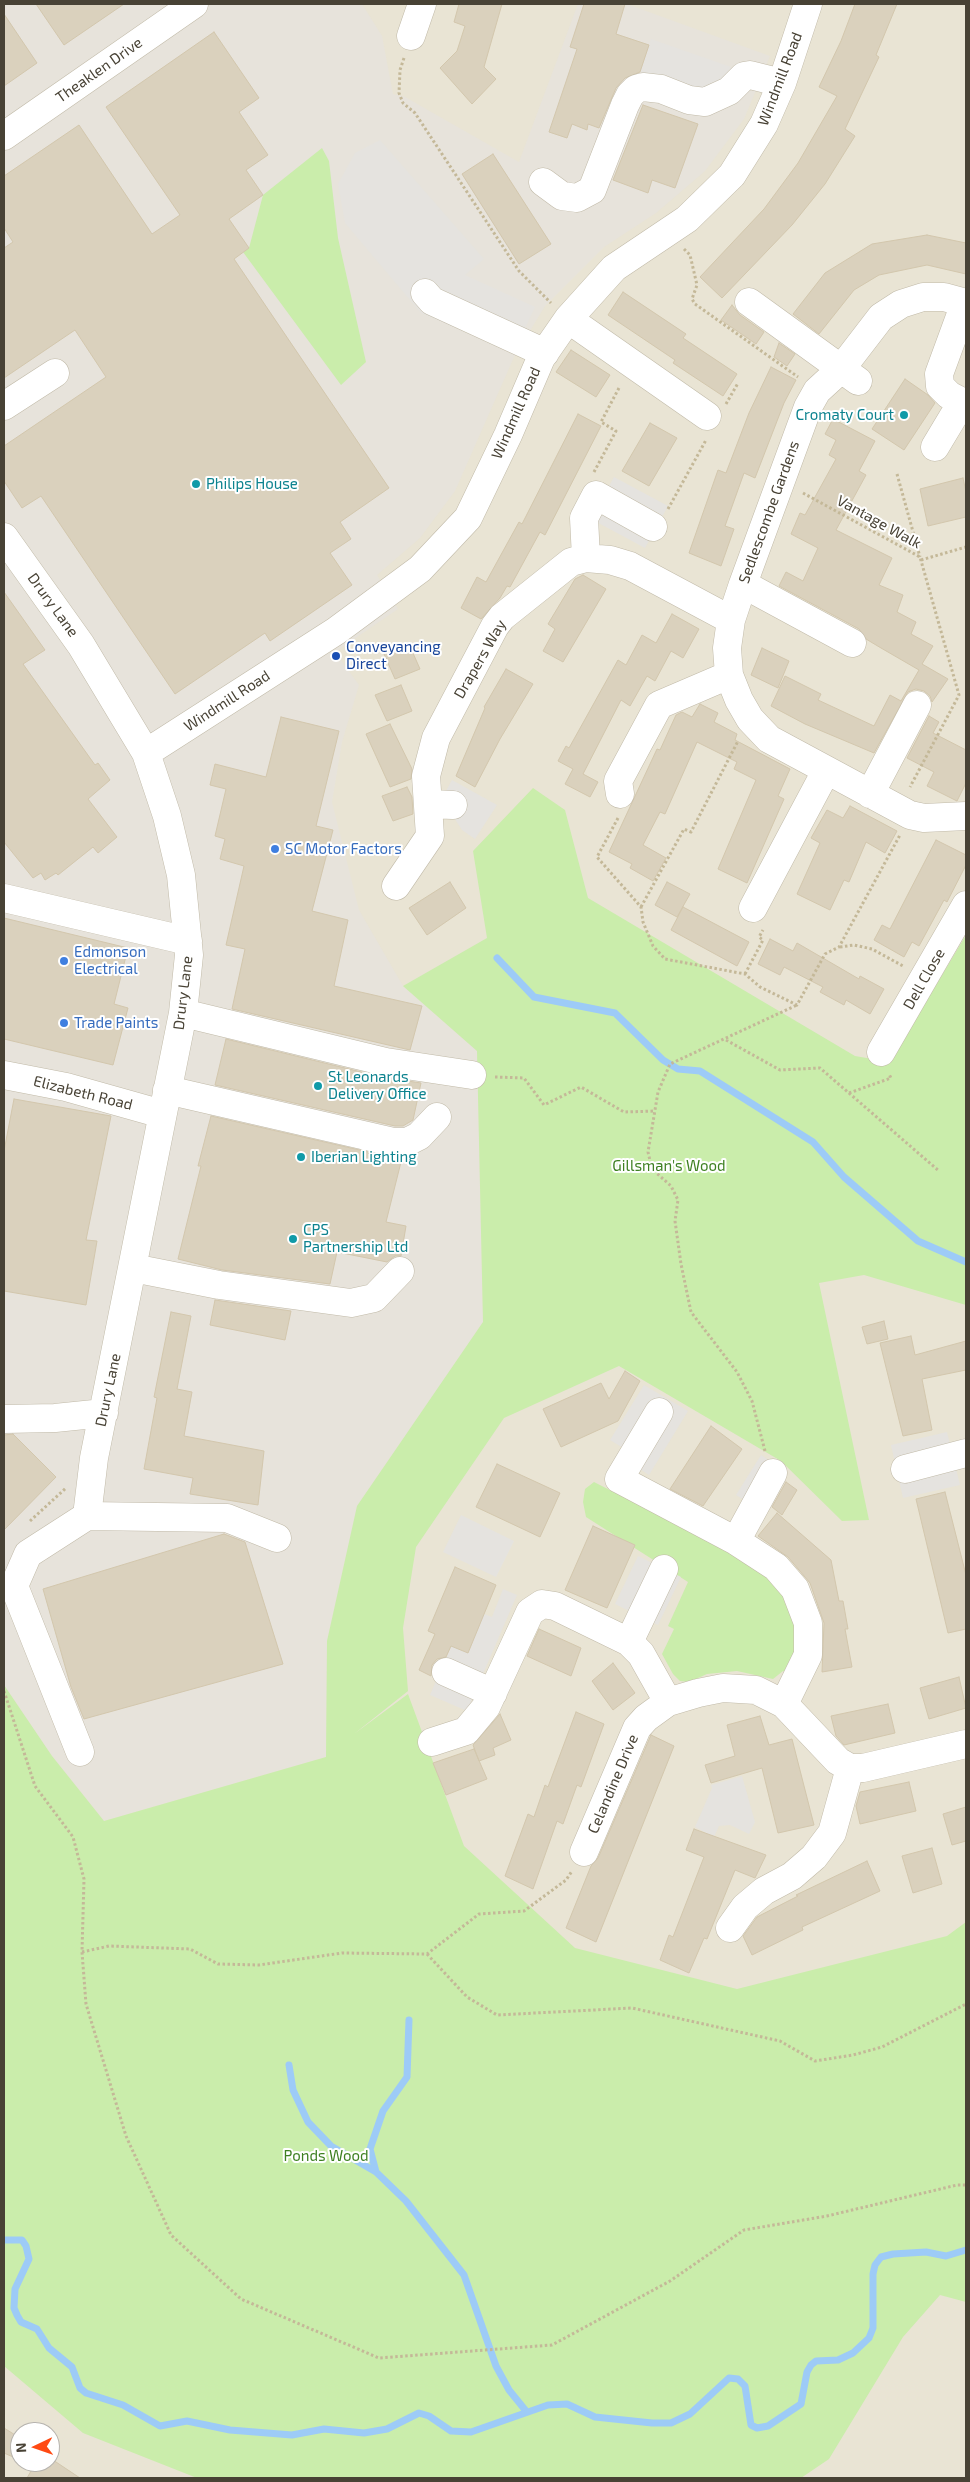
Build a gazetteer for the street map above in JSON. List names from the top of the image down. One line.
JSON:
{"streets":{"street":["Theaklen Drive","Windmill Road","Sedlescombe Gardens","Drury Lane","Drapers Way","Dell Close","Elizabeth Road","Celandine Drive"],"path":["Vantage Walk"]},"crossings":[["Windmill Road","Drury Lane"],["Sedlescombe Gardens","Vantage Walk"],["Sedlescombe Gardens","Drapers Way"],["Drury Lane","Elizabeth Road"]],"parks":["Gillsman's Wood","Ponds Wood"],"places":["Cromaty Court","Philips House","Conveyancing Direct","SC Motor Factors","Edmonson Electrical","Trade Paints","St Leonards Delivery Office","Iberian Lighting","CPS Partnership Ltd"],"north":"left"}
